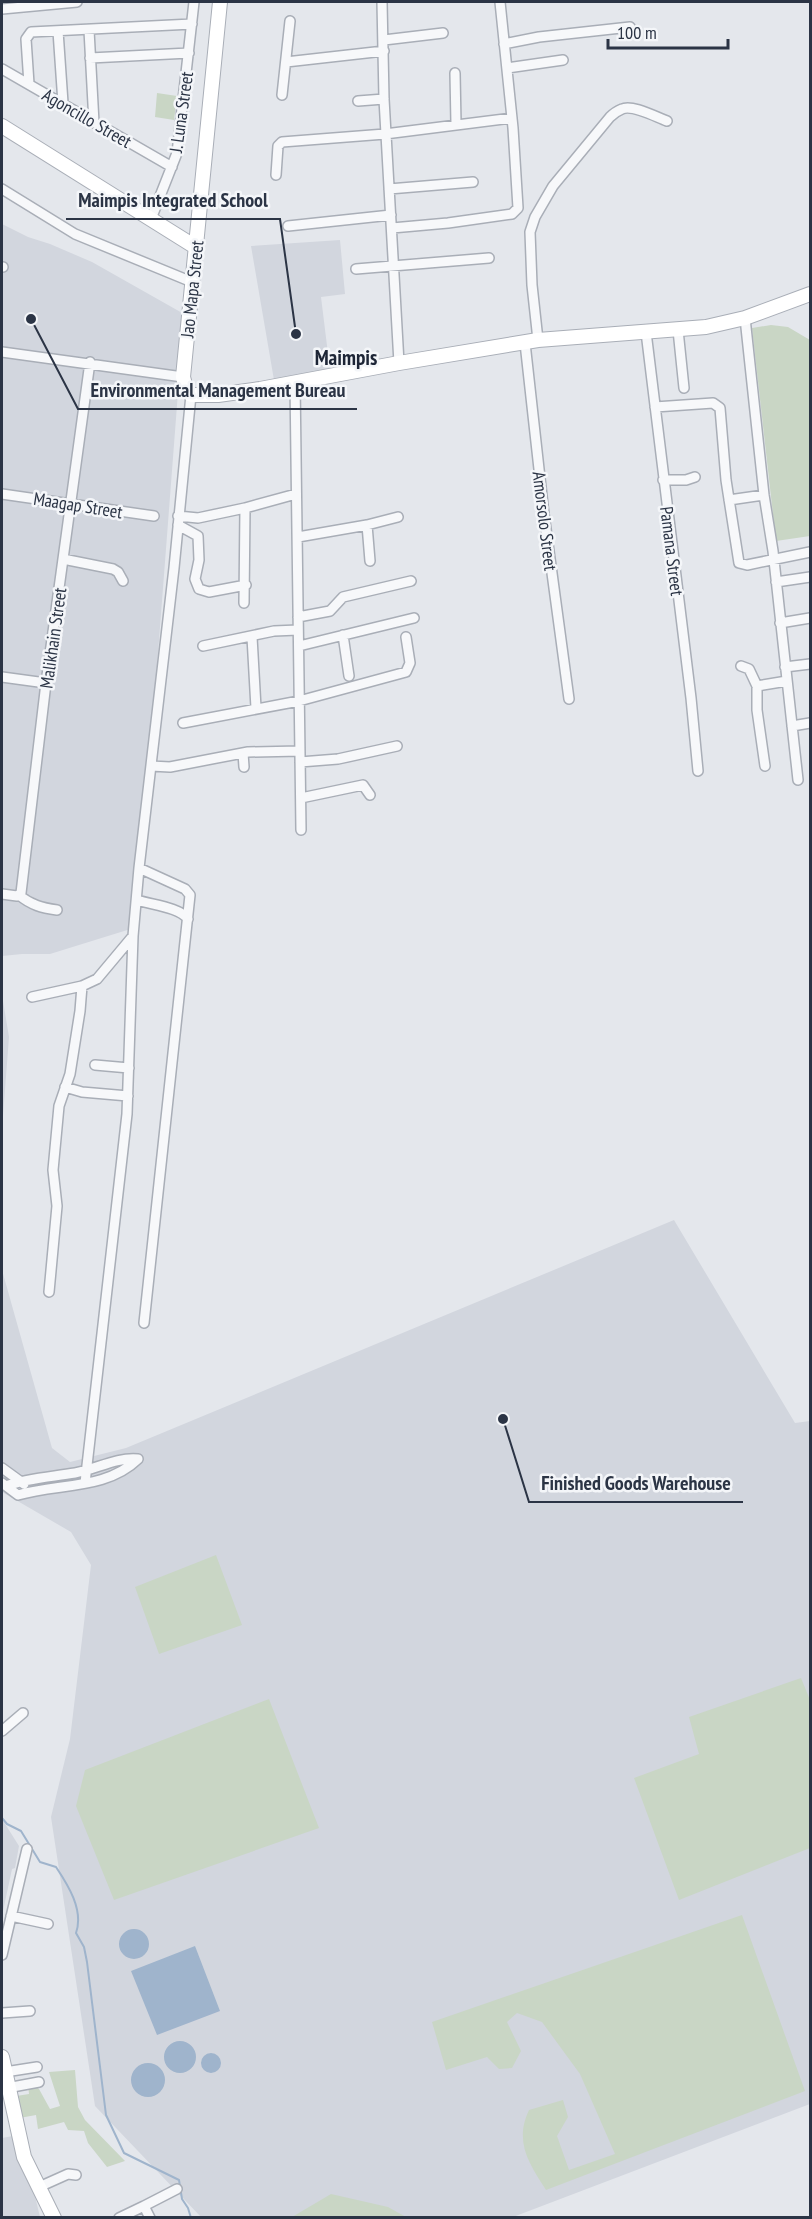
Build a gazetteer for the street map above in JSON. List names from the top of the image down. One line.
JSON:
{"streets":{"street":["J. Luna Street","Agoncillo Street","Jao Mapa Street","Maagap Street","Amorsolo Street","Pamana Street","Malikhain Street"]},"crossings":[["J. Luna Street","Agoncillo Street"],["Maagap Street","Malikhain Street"]],"districts":["Maimpis"],"places":["Environmental Management Bureau","Maimpis Integrated School","Finished Goods Warehouse"],"scale_bar":"100 m"}
